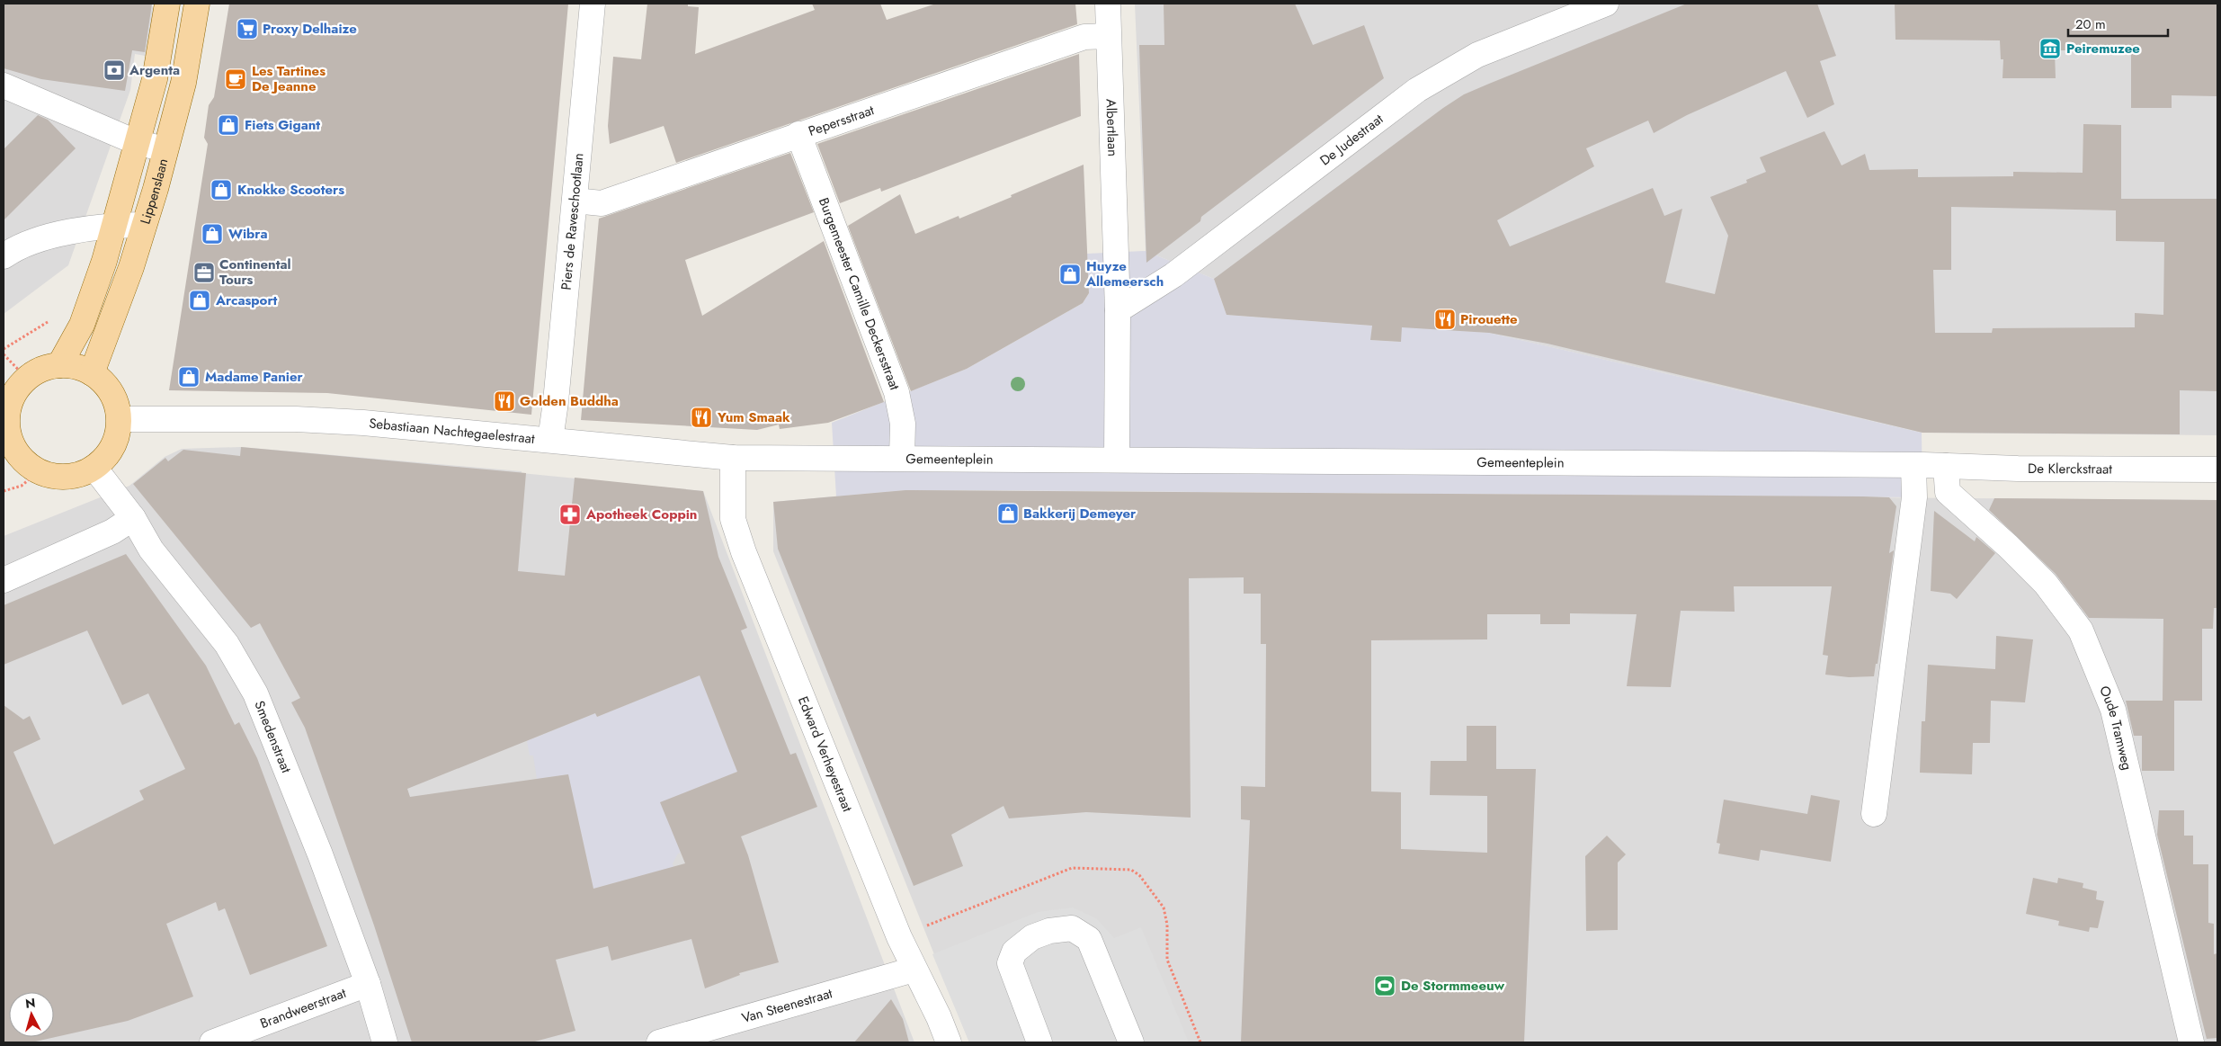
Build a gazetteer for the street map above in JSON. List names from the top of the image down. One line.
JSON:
{"streets":{"main road":["Lippenslaan"],"street":["Pepersstraat","Albertlaan","De Judestraat","Piers de Raveschootlaan","Burgemeester Camille Deckersstraat","Sebastiaan Nachtegaelestraat","Gemeenteplein","De Klerckstraat","Oude Tramweg","Smedenstraat","Edward Verheyestraat","Van Steenestraat","Brandweerstraat"]},"crossings":[["Pepersstraat","Albertlaan"],["Pepersstraat","Piers de Raveschootlaan"],["Pepersstraat","Burgemeester Camille Deckersstraat"],["Albertlaan","De Judestraat"],["Lippenslaan","Sebastiaan Nachtegaelestraat"],["Lippenslaan","Smedenstraat"],["Piers de Raveschootlaan","Sebastiaan Nachtegaelestraat"],["Burgemeester Camille Deckersstraat","Gemeenteplein"],["Sebastiaan Nachtegaelestraat","Gemeenteplein"],["Sebastiaan Nachtegaelestraat","Smedenstraat"],["Sebastiaan Nachtegaelestraat","Edward Verheyestraat"],["Gemeenteplein","De Klerckstraat"],["Gemeenteplein","Oude Tramweg"],["De Klerckstraat","Oude Tramweg"],["Smedenstraat","Brandweerstraat"],["Edward Verheyestraat","Van Steenestraat"]],"places":{"supermarket":["Proxy Delhaize"],"museum":["Peiremuzee"],"bank":["Argenta"],"cafe":["Les Tartines De Jeanne"],"shop":["Fiets Gigant","Knokke Scooters","Wibra","Huyze Allemeersch","Arcasport","Madame Panier","Bakkerij Demeyer"],"office":["Continental Tours"],"restaurant":["Pirouette","Golden Buddha","Yum Smaak"],"pharmacy":["Apotheek Coppin"],"sports":["De Stormmeeuw"]},"scale_bar":"20 m","north":"top"}
